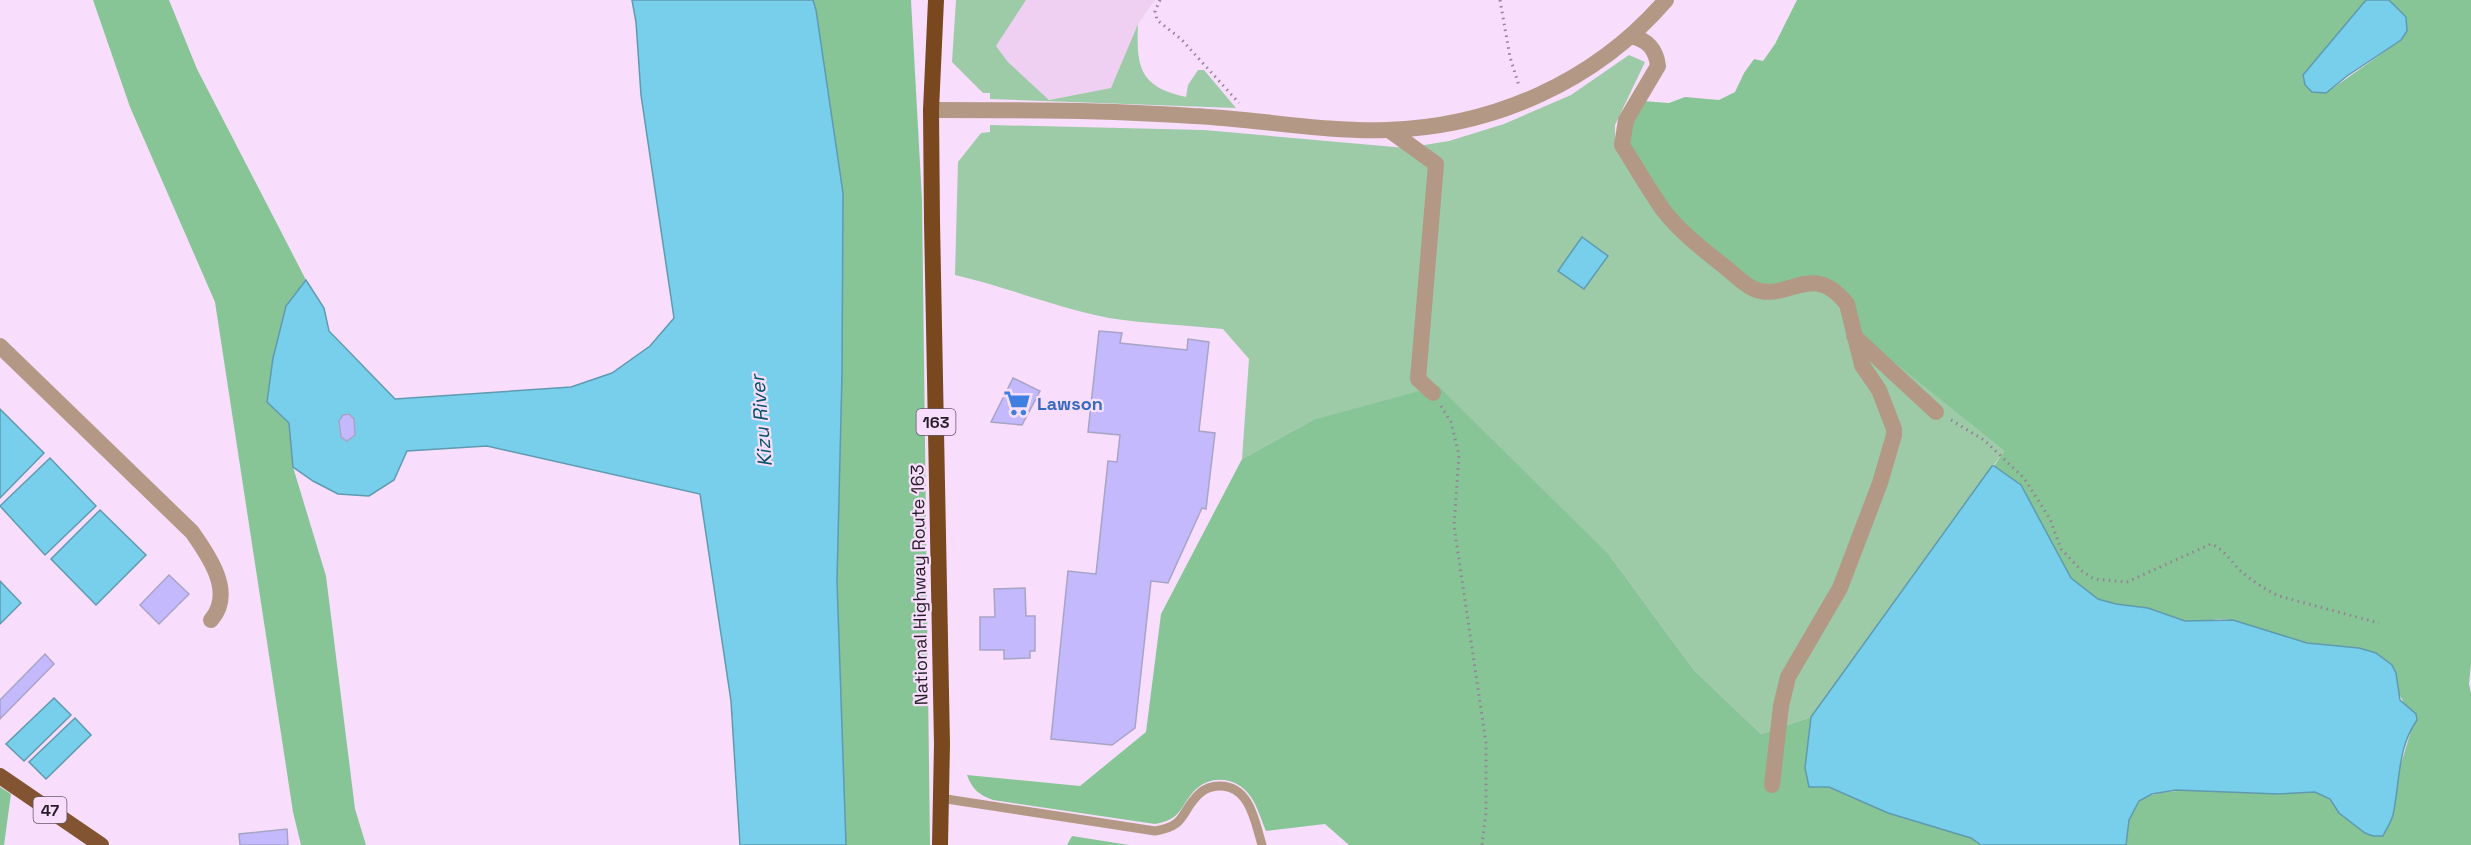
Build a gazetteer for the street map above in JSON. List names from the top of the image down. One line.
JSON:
{"streets":{"highway":["163","National Highway Route 163"],"main road":["47"]},"water":["Kizu River"],"places":{"supermarket":["Lawson"]}}
